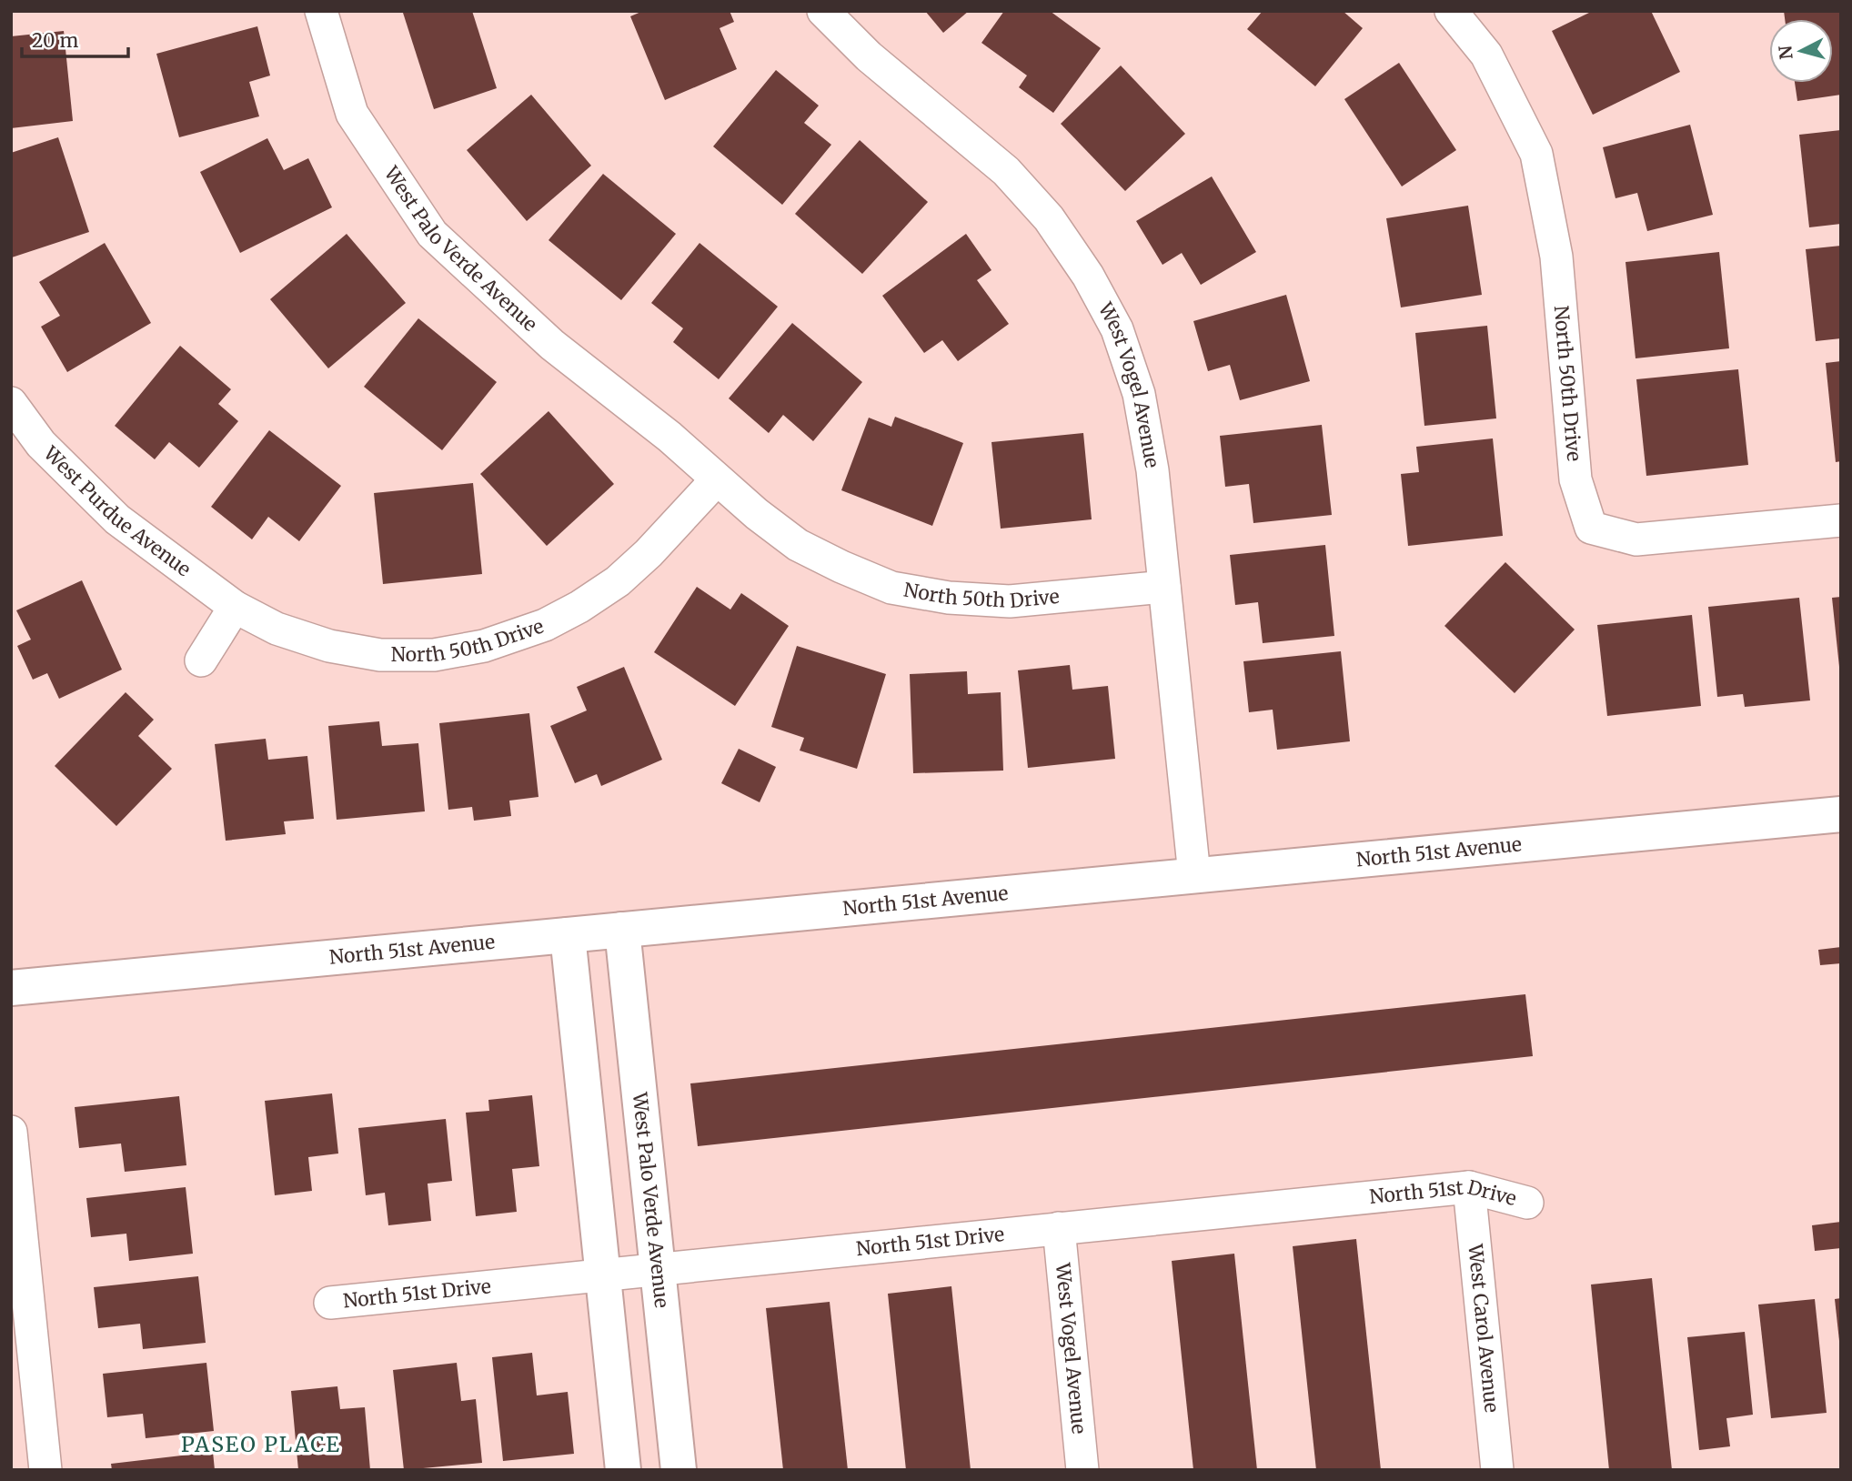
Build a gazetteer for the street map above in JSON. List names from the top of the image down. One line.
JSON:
{"streets":{"main road":["West Palo Verde Avenue","North 51st Avenue"],"street":["North 50th Drive","West Vogel Avenue","West Purdue Avenue","North 51st Drive","West Carol Avenue"]},"crossings":[["West Palo Verde Avenue","North 50th Drive"],["West Palo Verde Avenue","North 51st Avenue"],["West Palo Verde Avenue","North 51st Drive"],["North 50th Drive","West Vogel Avenue"],["North 50th Drive","West Purdue Avenue"],["West Vogel Avenue","North 51st Avenue"],["West Vogel Avenue","North 51st Drive"],["North 51st Drive","West Carol Avenue"]],"districts":["PASEO PLACE"],"scale_bar":"20 m","north":"left"}
